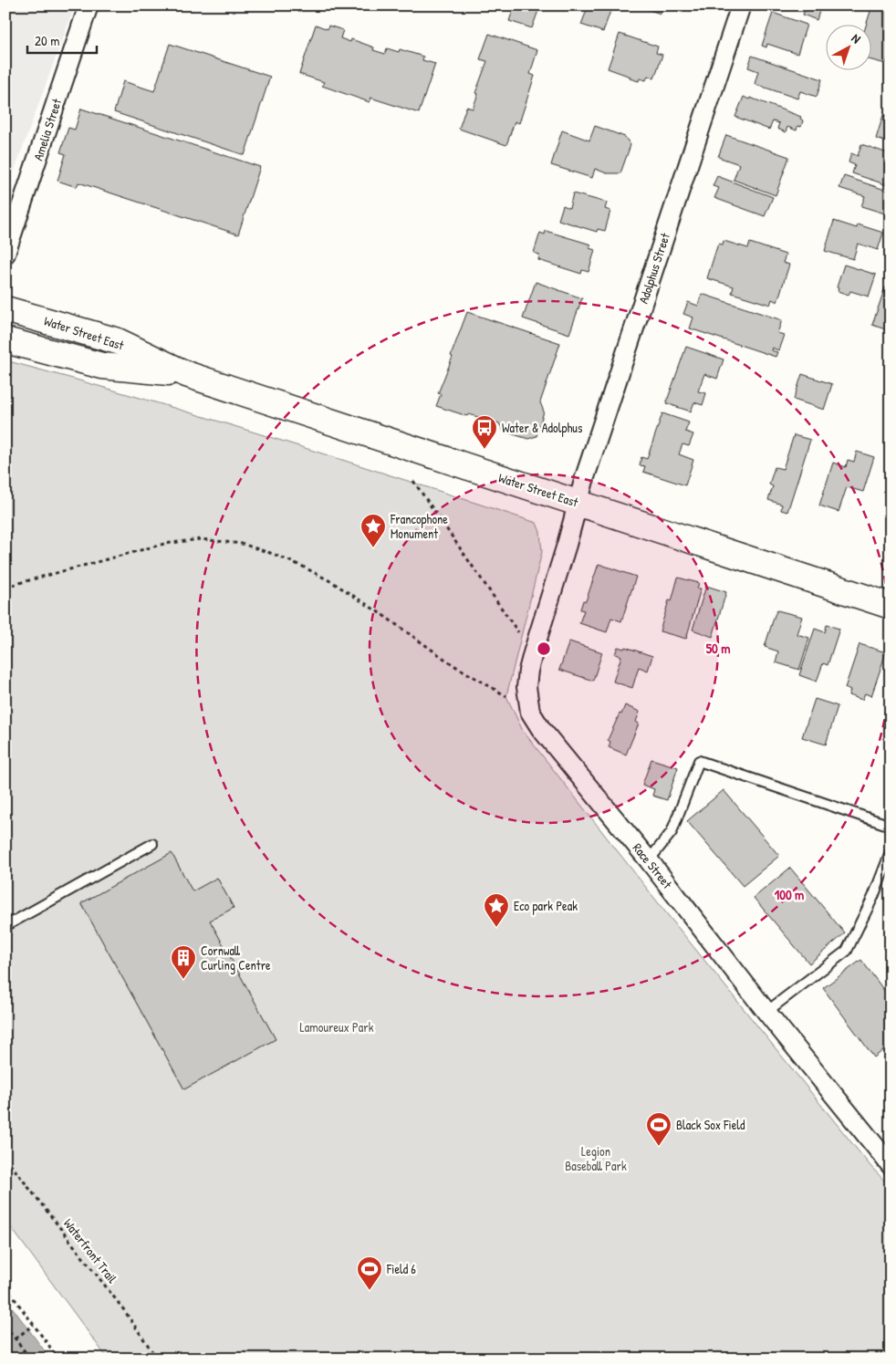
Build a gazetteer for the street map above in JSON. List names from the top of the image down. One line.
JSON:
{"streets":{"main road":["Water Street East"],"street":["Amelia Street","Adolphus Street","Race Street"],"path":["Waterfront Trail"]},"crossings":[["Adolphus Street","Water Street East"],["Adolphus Street","Race Street"]],"parks":["Lamoureux Park","Legion Baseball Park"],"places":{"bus stop":["Water & Adolphus"],"place":["Francophone Monument","Eco park Peak"],"building":["Cornwall Curling Centre"],"sports":["Black Sox Field","Field 6"]},"scale_bar":"20 m","north":"top right","rings":["50 m","100 m"]}
